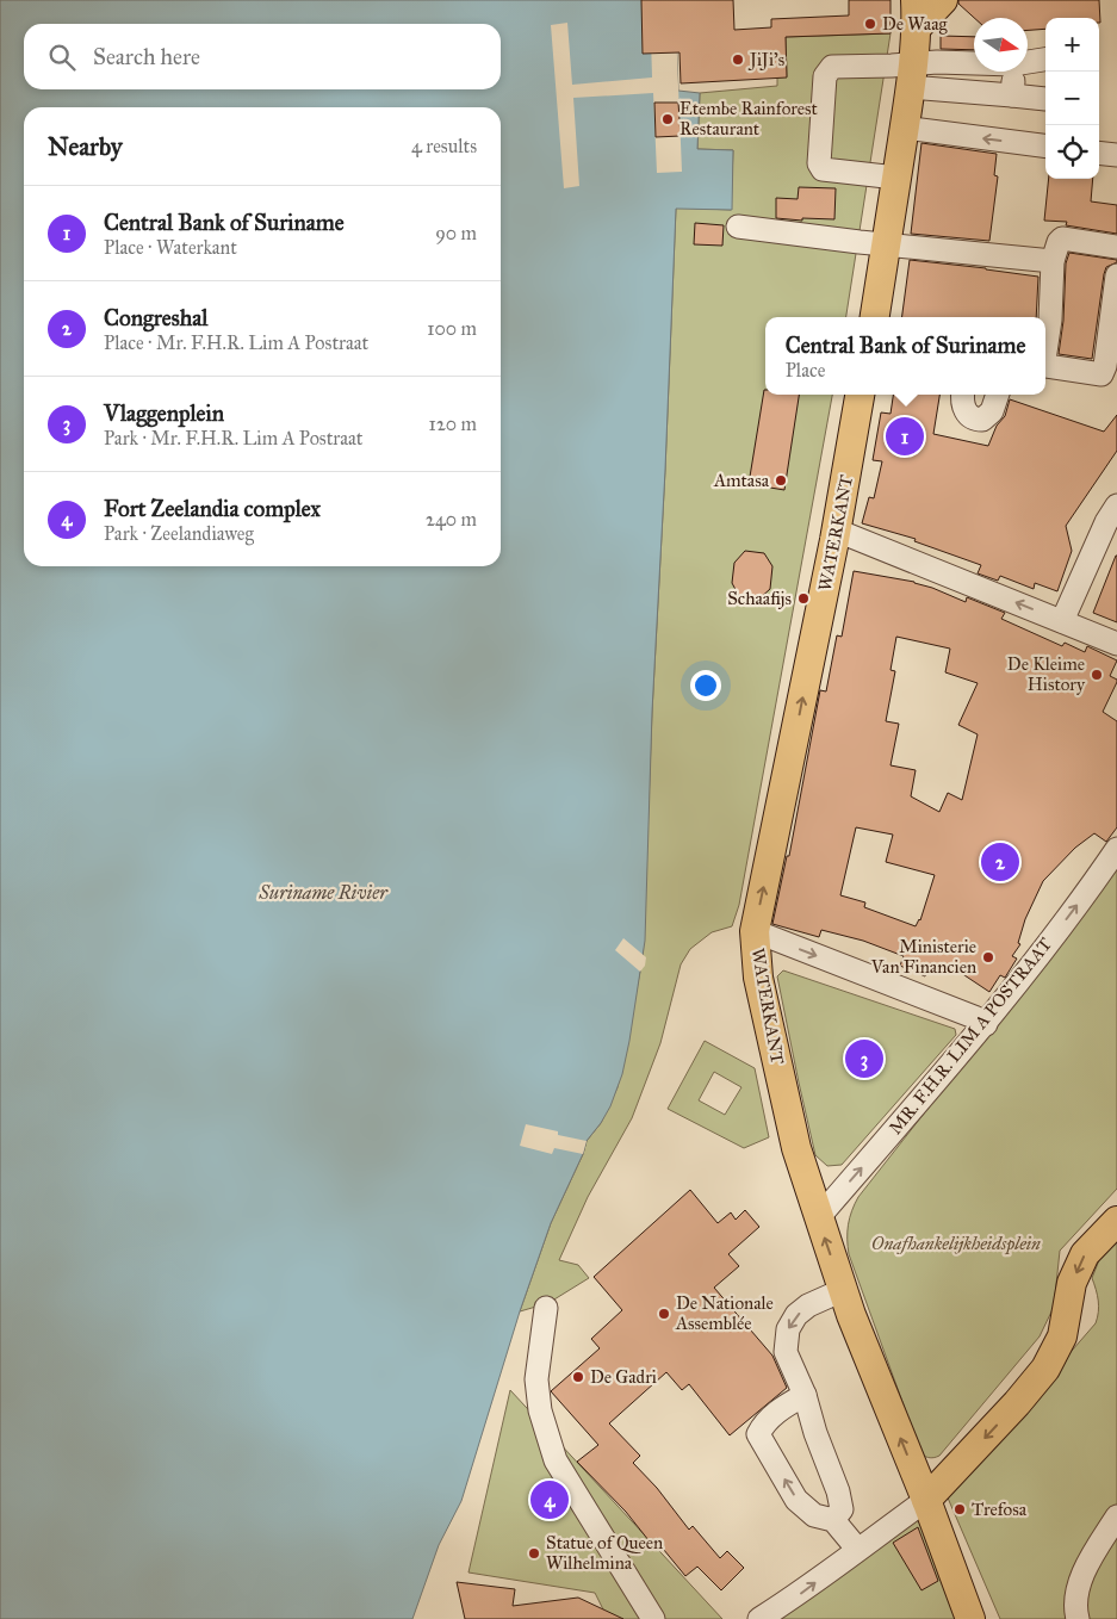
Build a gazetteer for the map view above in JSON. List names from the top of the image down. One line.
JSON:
{"streets":{"main road":["WATERKANT"],"street":["MR. F.H.R. LIM A POSTRAAT"]},"crossings":[["WATERKANT","MR. F.H.R. LIM A POSTRAAT"]],"one_way":["WATERKANT","MR. F.H.R. LIM A POSTRAAT"],"water":["Suriname Rivier"],"parks":["Onafhankelijkheidsplein"],"places":["De Waag","JiJi's","Etembe Rainforest Restaurant","Amtasa","Schaafijs","De Kleime History","Ministerie Van Financien","De Nationale Assemblée","De Gadri","Trefosa","Statue of Queen Wilhelmina"],"north":"right","page":{"map_buttons":["+","−"],"search":"Search here","heading":["Nearby","4 results"],"list":[{"mark":"1","name":"Central Bank of Suriname","note":"Place · Waterkant","value":"90 m"},{"mark":"2","name":"Congreshal","note":"Place · Mr. F.H.R. Lim A Postraat","value":"100 m"},{"mark":"3","name":"Vlaggenplein","note":"Park · Mr. F.H.R. Lim A Postraat","value":"120 m"},{"mark":"4","name":"Fort Zeelandia complex","note":"Park · Zeelandiaweg","value":"240 m"}],"popup":["Central Bank of Suriname","Place"],"pins":["1","2","3","4"]}}
